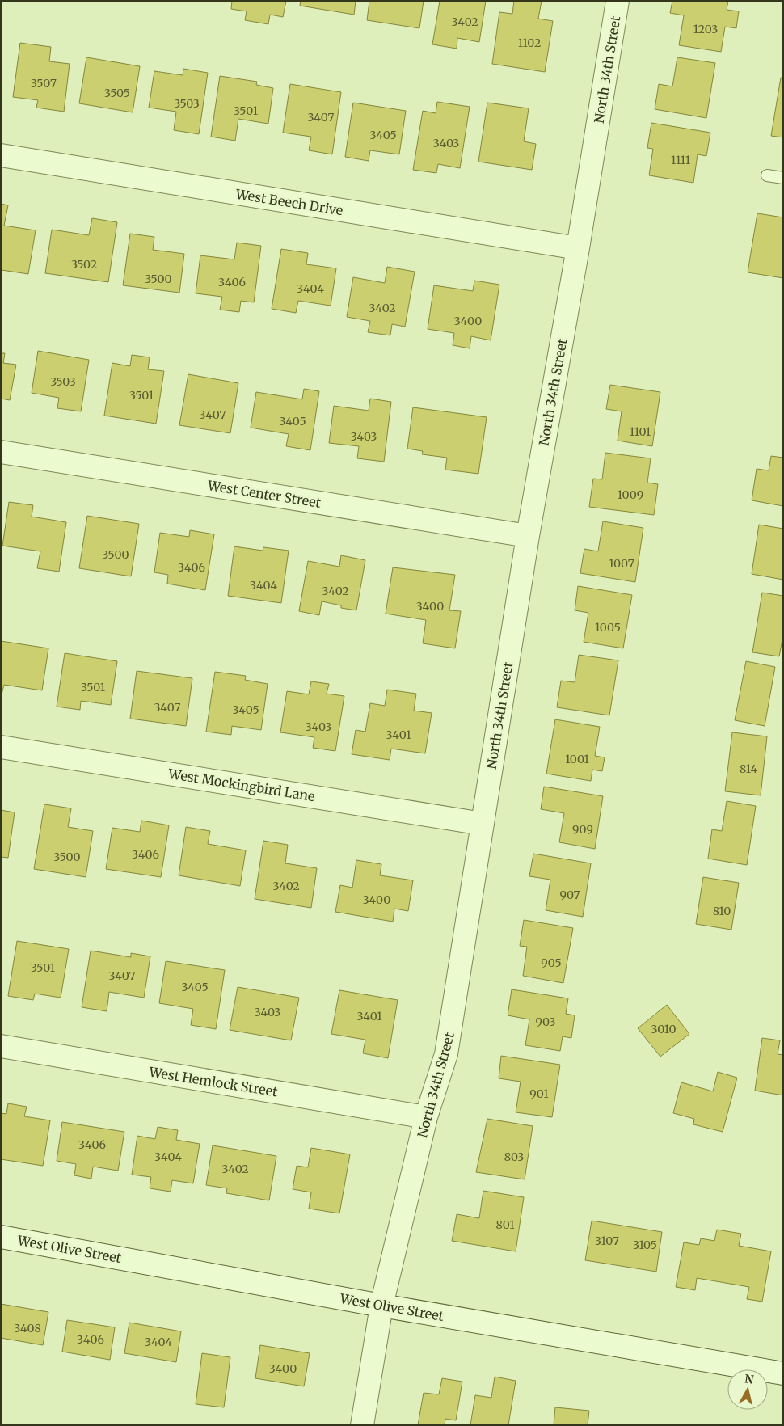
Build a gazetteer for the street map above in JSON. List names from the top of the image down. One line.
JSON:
{"streets":{"street":["North 34th Street","West Beech Drive","West Center Street","West Mockingbird Lane","West Hemlock Street","West Olive Street"]},"crossings":[["North 34th Street","West Beech Drive"],["North 34th Street","West Center Street"],["North 34th Street","West Mockingbird Lane"],["North 34th Street","West Hemlock Street"],["North 34th Street","West Olive Street"]],"house_numbers":["3402","1203","1102","3507","3505","3503","3501","3407","3405","3403","1111","3502","3500","3406","3404","3402","3400","3503","3501","3407","3405","1101","3403","1009","3500","1007","3406","3404","3402","3400","1005","3501","3407","3405","3403","3401","1001","814","909","3406","3500","3402","907","3400","810","905","3501","3407","3405","3403","3401","903","3010","901","3406","3404","803","3402","801","3107","3105","3408","3406","3404","3400"],"north":"top"}
